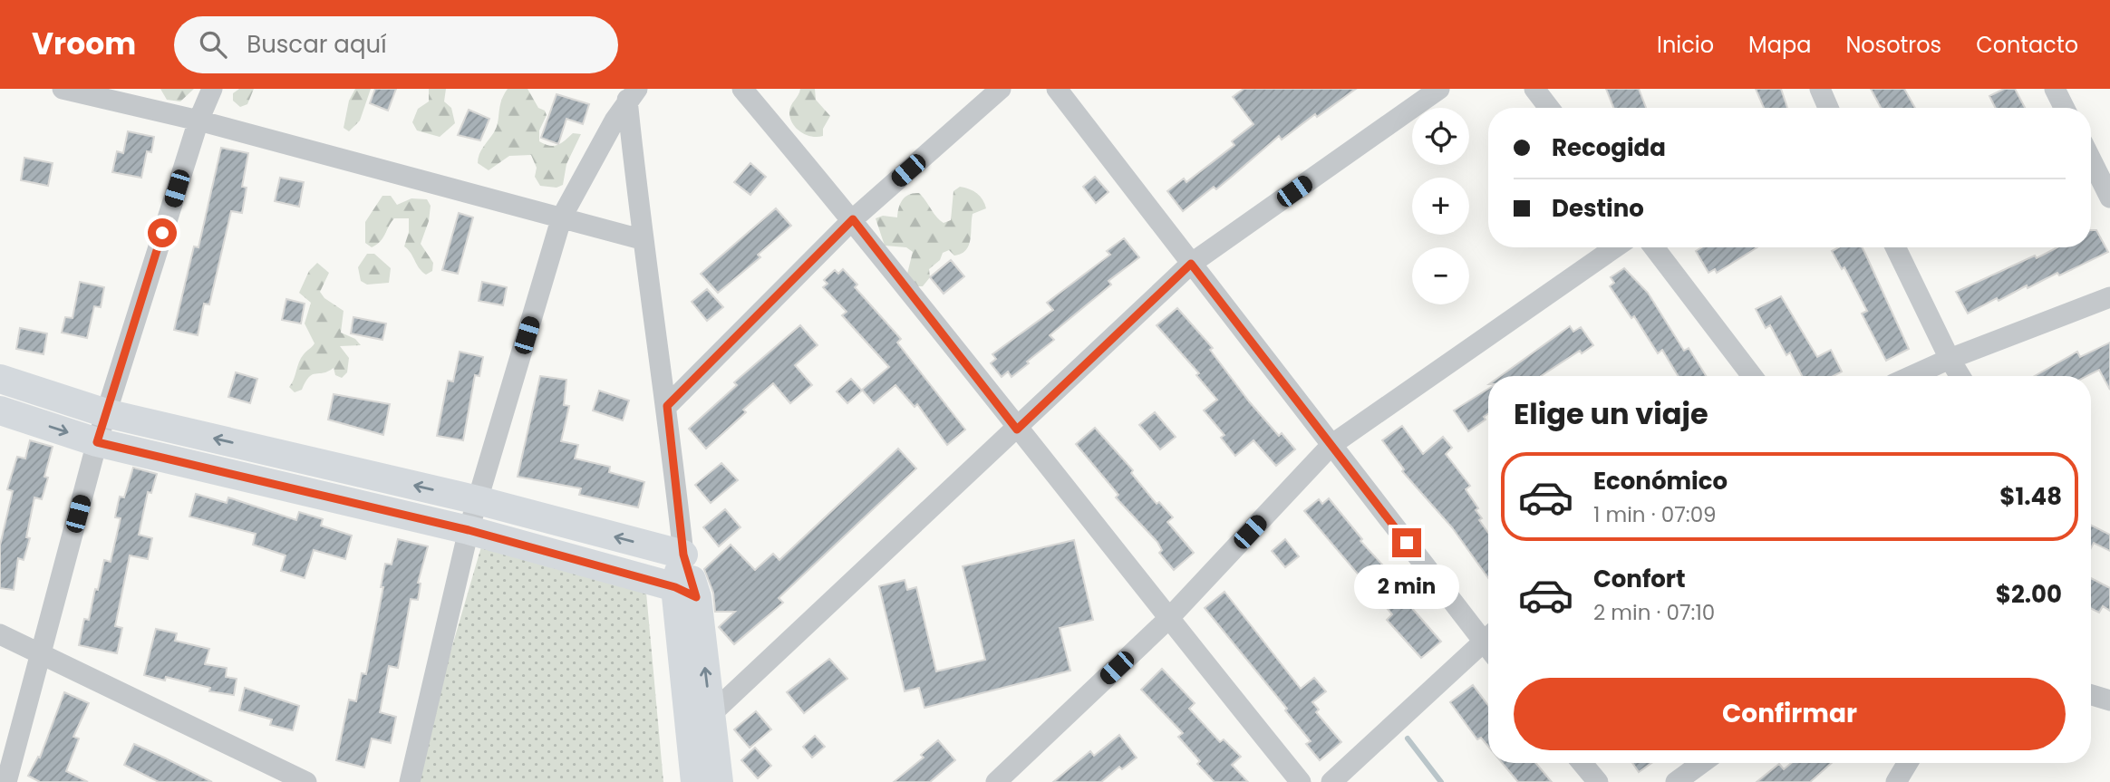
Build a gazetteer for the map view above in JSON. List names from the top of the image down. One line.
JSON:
{"page":{"header":"Vroom","search":"Buscar aquí","nav":["Inicio","Mapa","Nosotros","Contacto"],"map_buttons":["+","−"],"banner":["Recogida","Destino"],"heading":"Elige un viaje","list":[{"name":"Económico","note":"1 min · 07:09","value":"$1.48"},{"name":"Confort","note":"2 min · 07:10","value":"$2.00"}],"bubble":"2 min","buttons":"Confirmar"}}
